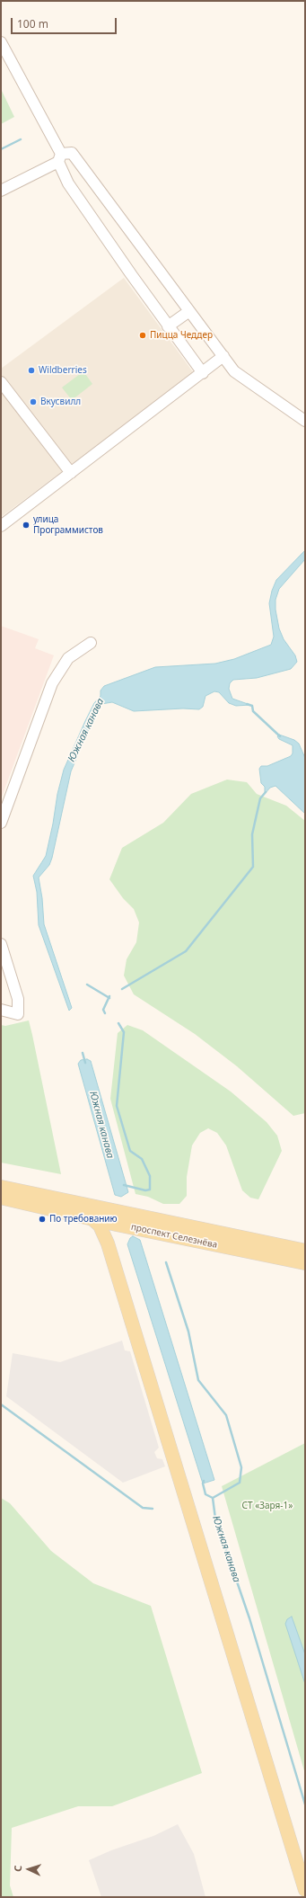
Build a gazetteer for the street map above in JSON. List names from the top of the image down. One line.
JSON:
{"streets":{"main road":["проспект Селезнёва"]},"water":["Южная канава"],"parks":["СТ «Заря-1»"],"places":["Пицца Чеддер","Wildberries","Вкусвилл","улица Программистов","По требованию"],"scale_bar":"100 m","north":"left"}
